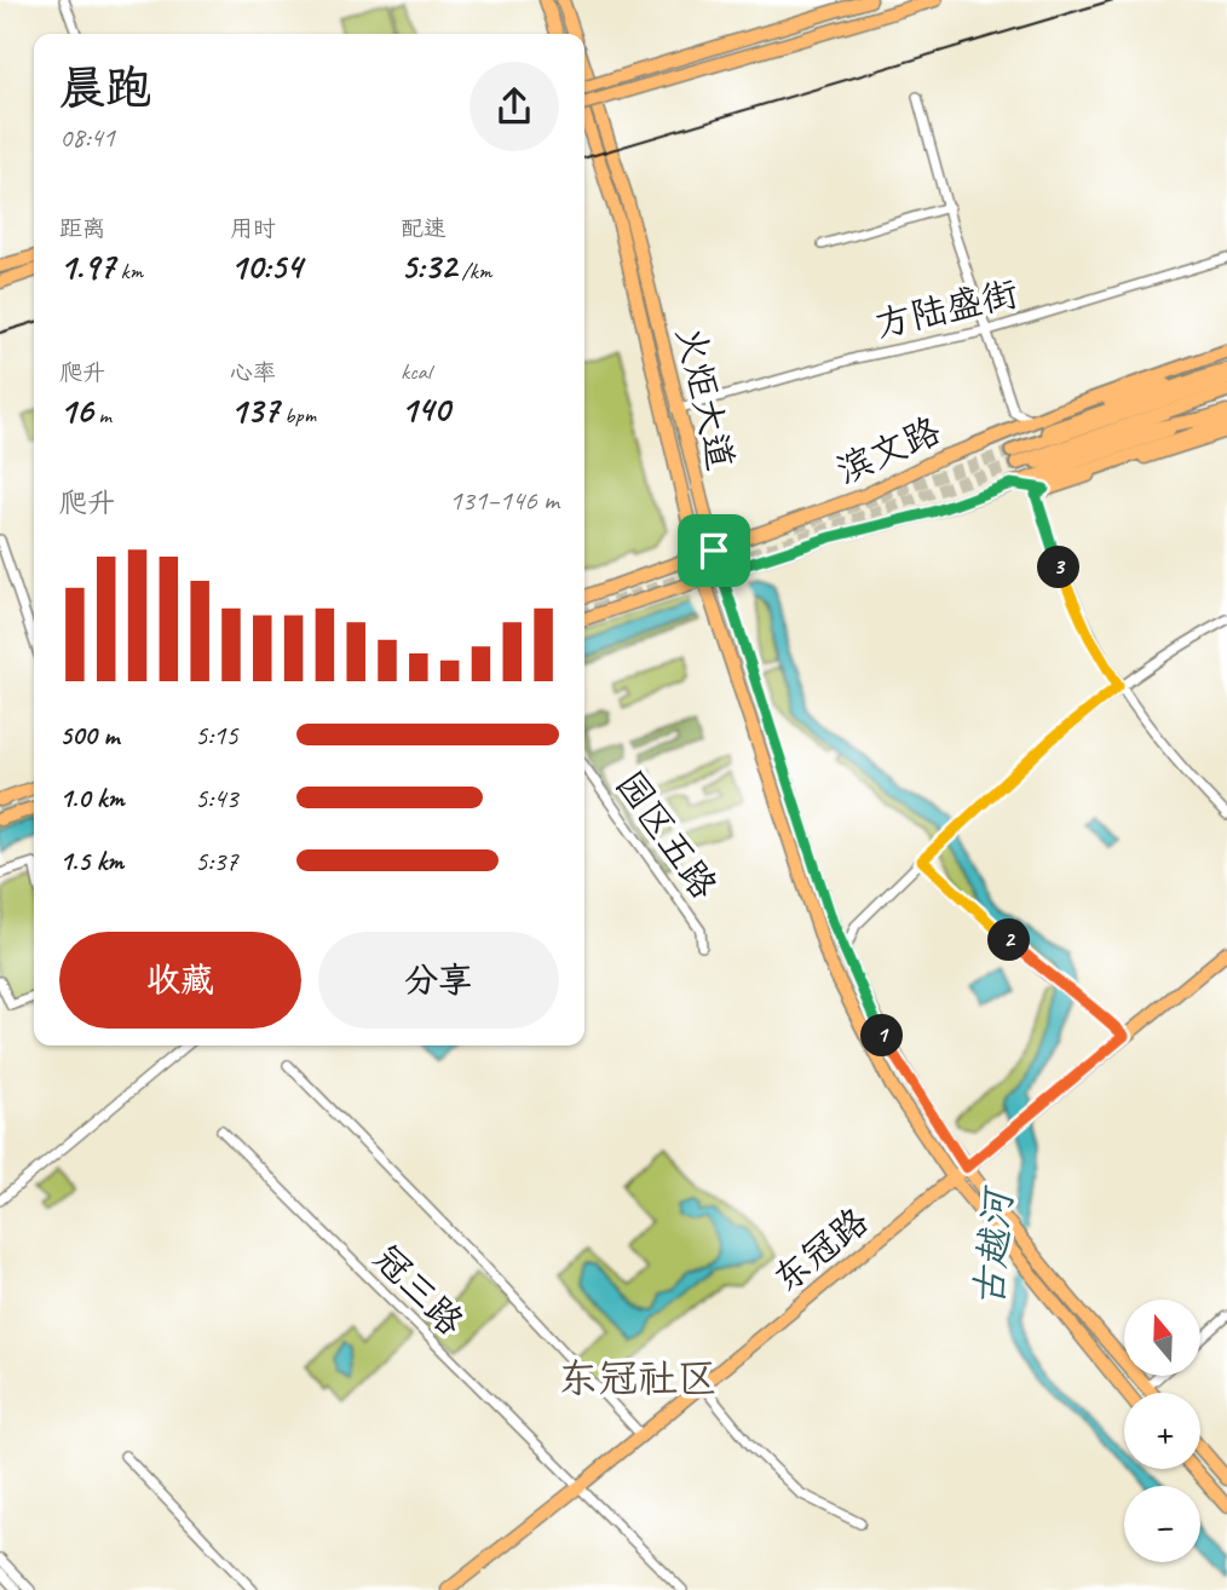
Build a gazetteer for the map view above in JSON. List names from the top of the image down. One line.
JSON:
{"streets":{"main road":["火炬大道","滨文路","东冠路"],"street":["方陆盛街","园区五路","冠三路"]},"crossings":[["方陆盛街","火炬大道"],["火炬大道","滨文路"],["火炬大道","东冠路"],["东冠路","冠三路"]],"districts":["东冠社区"],"water":["古越河"],"north":"top","page":{"heading":["晨跑","08:41"],"stats":[["距离","1.97 km"],["用时","10:54"],["配速","5:32 /km"],["爬升","16 m"],["心率","137 bpm"],["kcal","140"]],"chart":["爬升","131–146 m"],"pins":["3","2","1"],"list":[{"name":"500 m","note":"5:15"},{"name":"1.0 km","note":"5:43"},{"name":"1.5 km","note":"5:37"}],"buttons":["收藏","分享"],"map_buttons":["+","−"]}}
